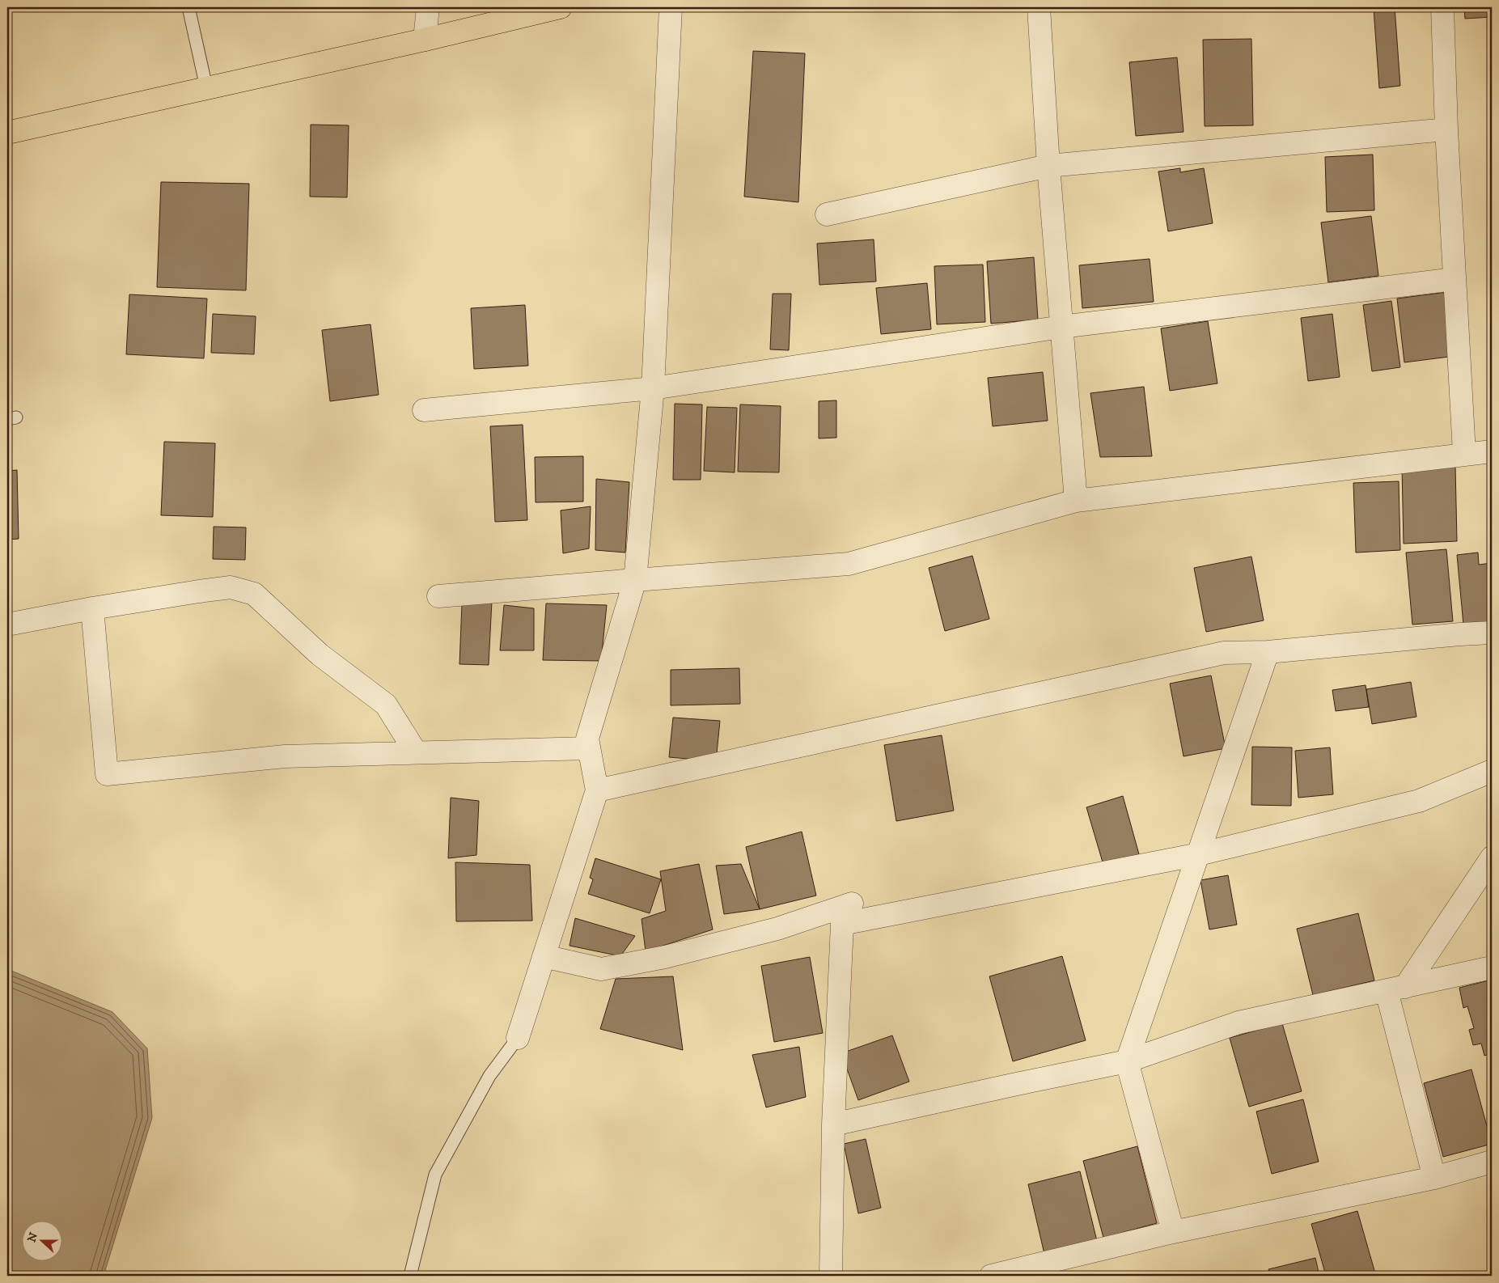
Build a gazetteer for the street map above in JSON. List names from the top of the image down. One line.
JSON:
{"north":"left"}
